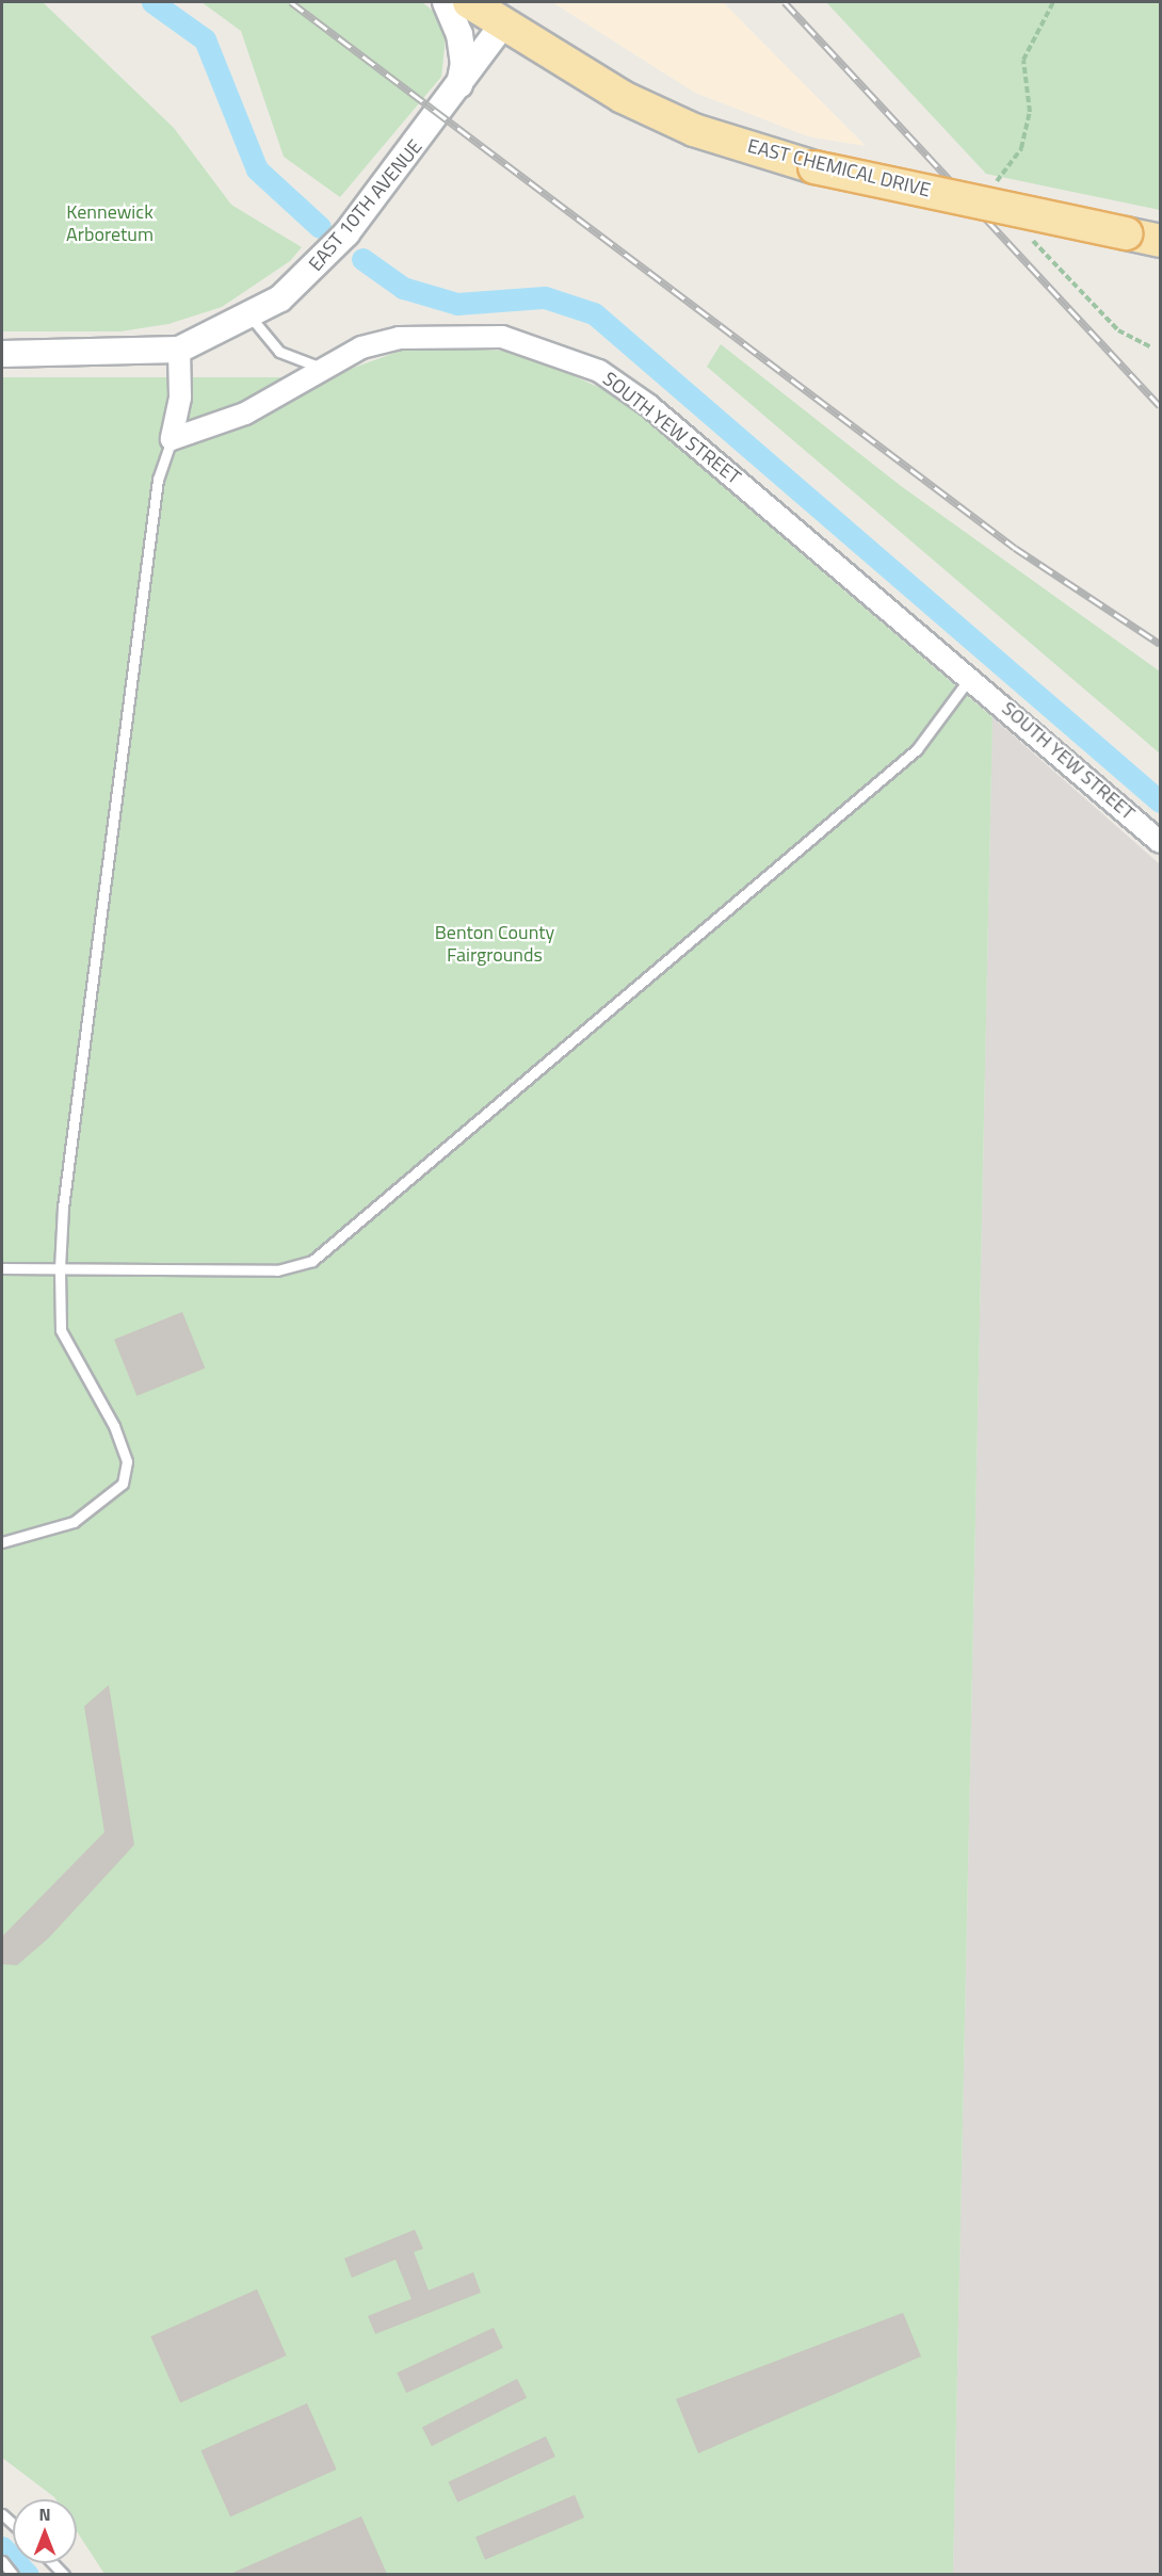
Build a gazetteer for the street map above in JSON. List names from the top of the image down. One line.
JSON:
{"streets":{"main road":["EAST CHEMICAL DRIVE"],"street":["EAST 10TH AVENUE","SOUTH YEW STREET"]},"crossings":[["EAST CHEMICAL DRIVE","EAST 10TH AVENUE"]],"parks":["Kennewick Arboretum","Benton County Fairgrounds"],"north":"top"}
